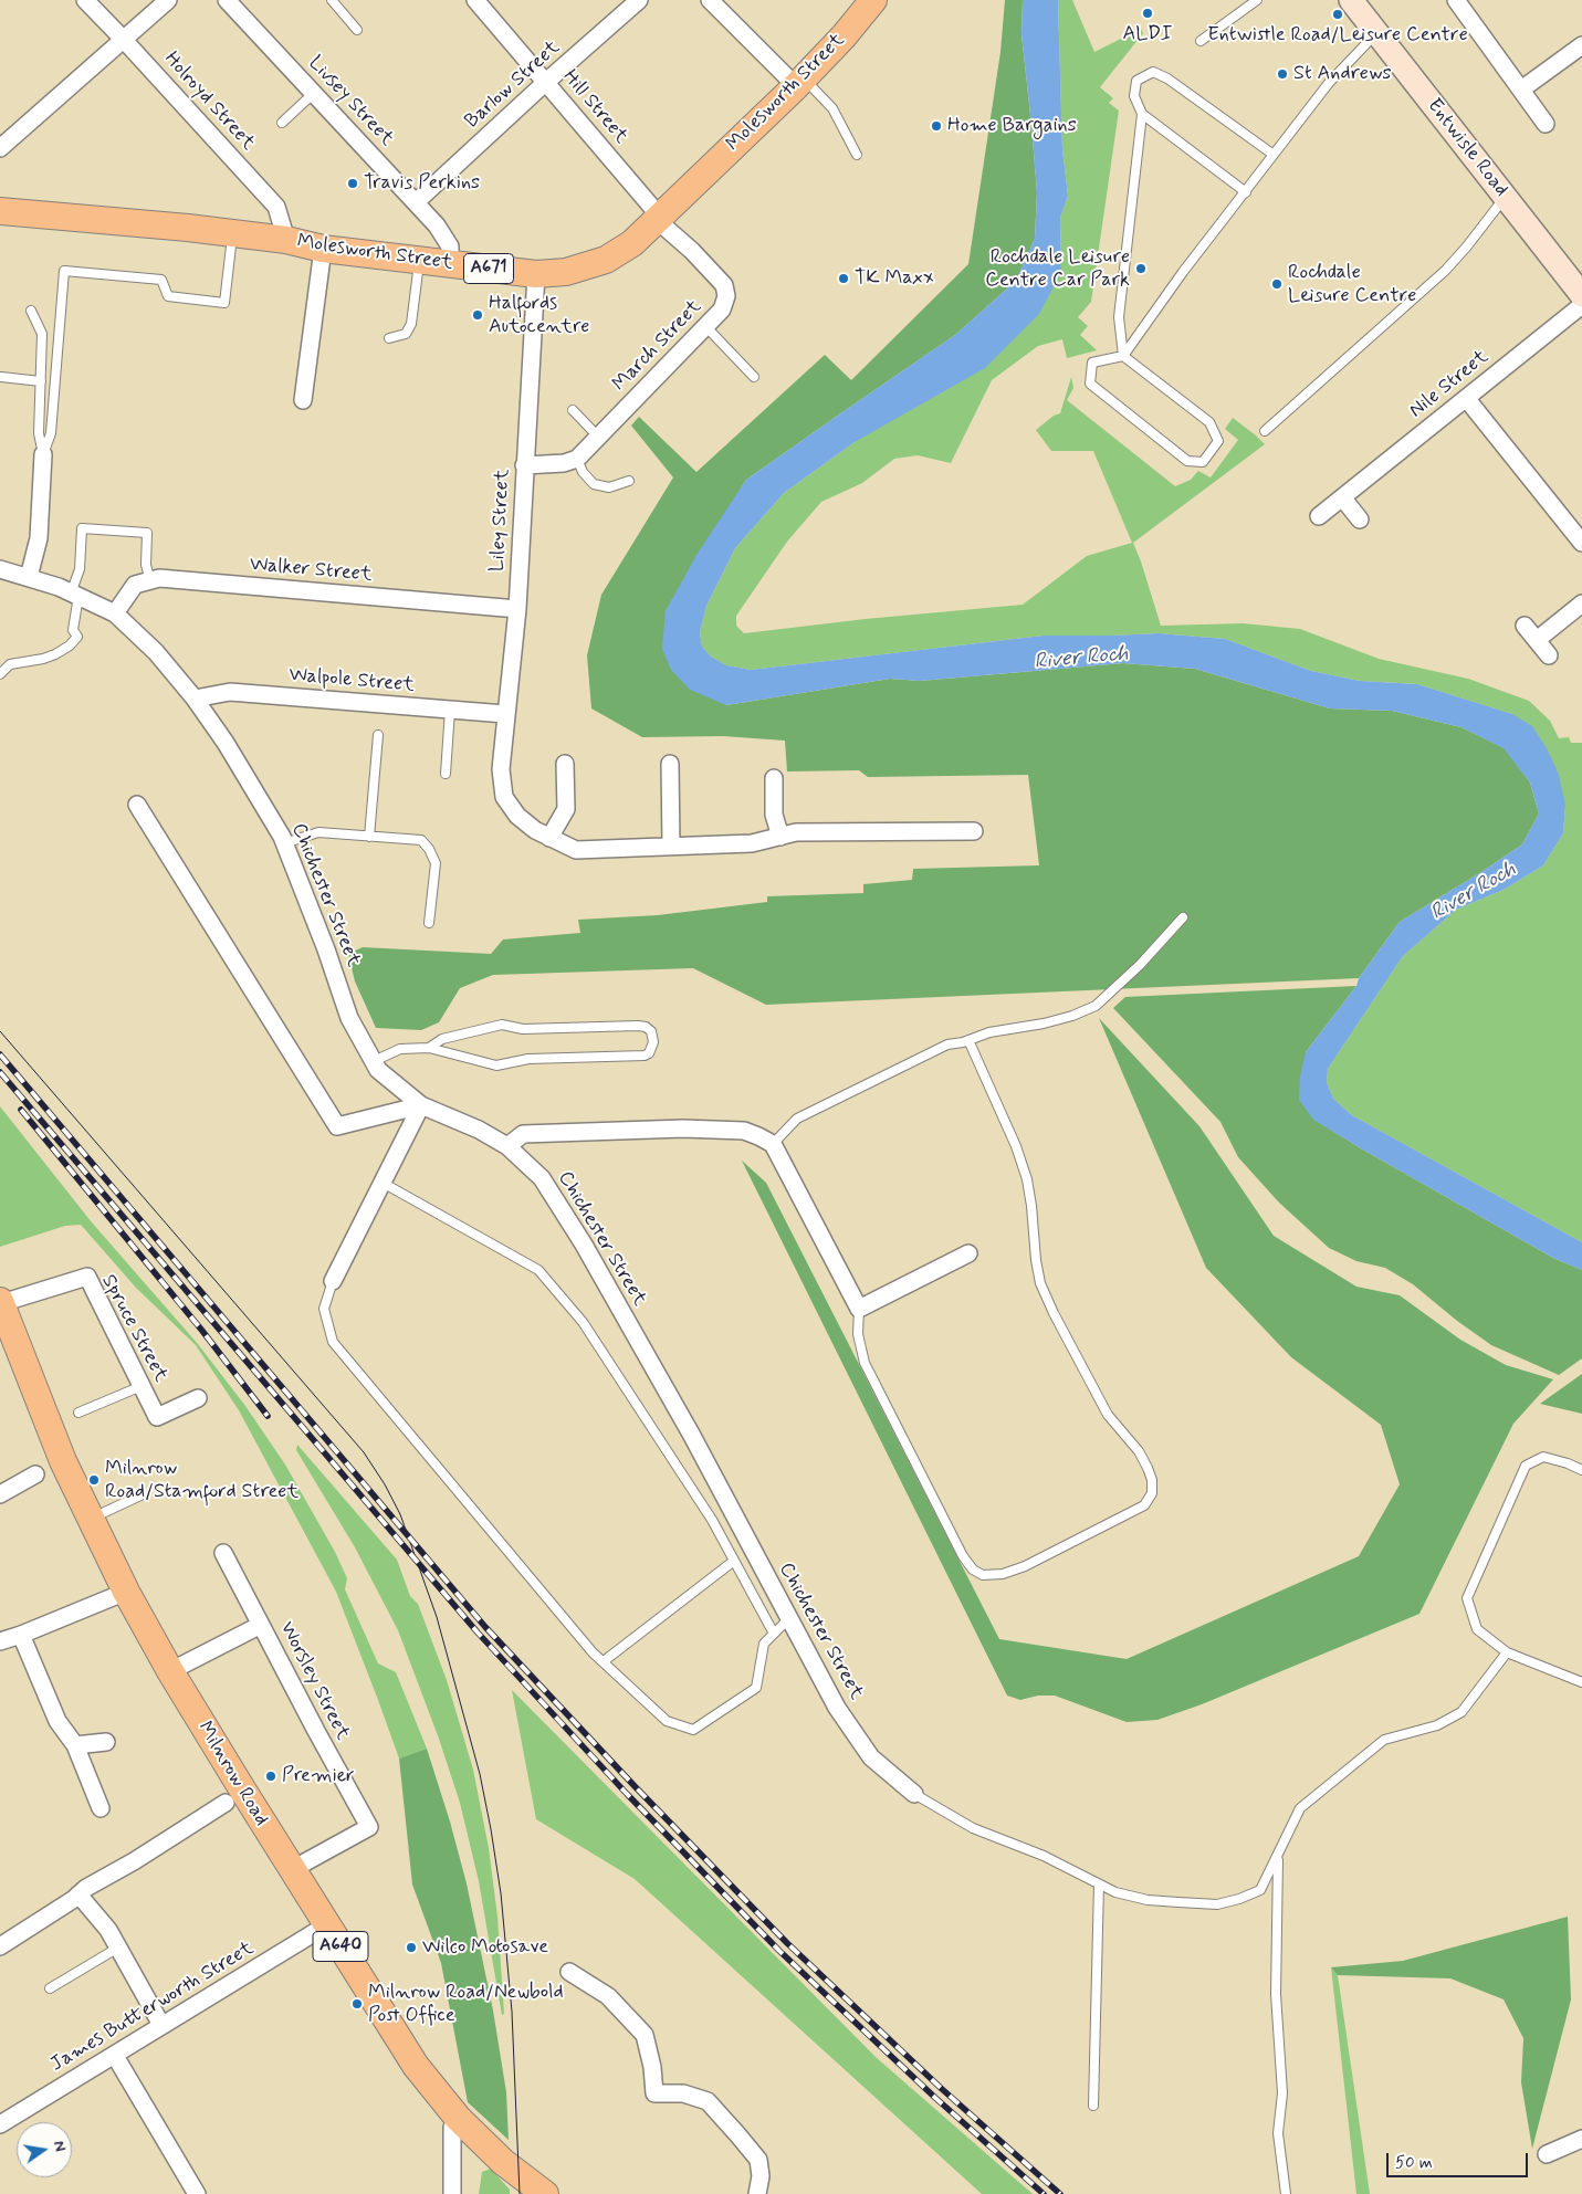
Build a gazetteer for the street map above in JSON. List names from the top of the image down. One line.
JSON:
{"streets":{"main road":["Molesworth Street","Entwisle Road","A671","Milnrow Road","A640"],"street":["Barlow Street","Holroyd Street","Livsey Street","Hill Street","March Street","Nile Street","Liley Street","Walker Street","Walpole Street","Chichester Street","Spruce Street","Worsley Street","James Butterworth Street"]},"crossings":[["Barlow Street","Livsey Street"],["Barlow Street","Hill Street"],["Molesworth Street","Holroyd Street"],["Molesworth Street","Livsey Street"],["Molesworth Street","Hill Street"],["Molesworth Street","March Street"],["Molesworth Street","Liley Street"],["Hill Street","March Street"],["Liley Street","Walker Street"],["Liley Street","Walpole Street"],["Walker Street","Chichester Street"],["Walpole Street","Chichester Street"],["Spruce Street","Milnrow Road"],["Worsley Street","Milnrow Road"],["Milnrow Road","James Butterworth Street"]],"water":["River Roch"],"places":["ALDI","Entwistle Road/Leisure Centre","St Andrews","Home Bargains","Travis Perkins","Rochdale Leisure Centre Car Park","TK Maxx","Rochdale Leisure Centre","Halfords Autocentre","Milnrow Road/Stamford Street","Premier","Wilco Motosave","Milnrow Road/Newbold Post Office"],"scale_bar":"50 m","north":"right"}
